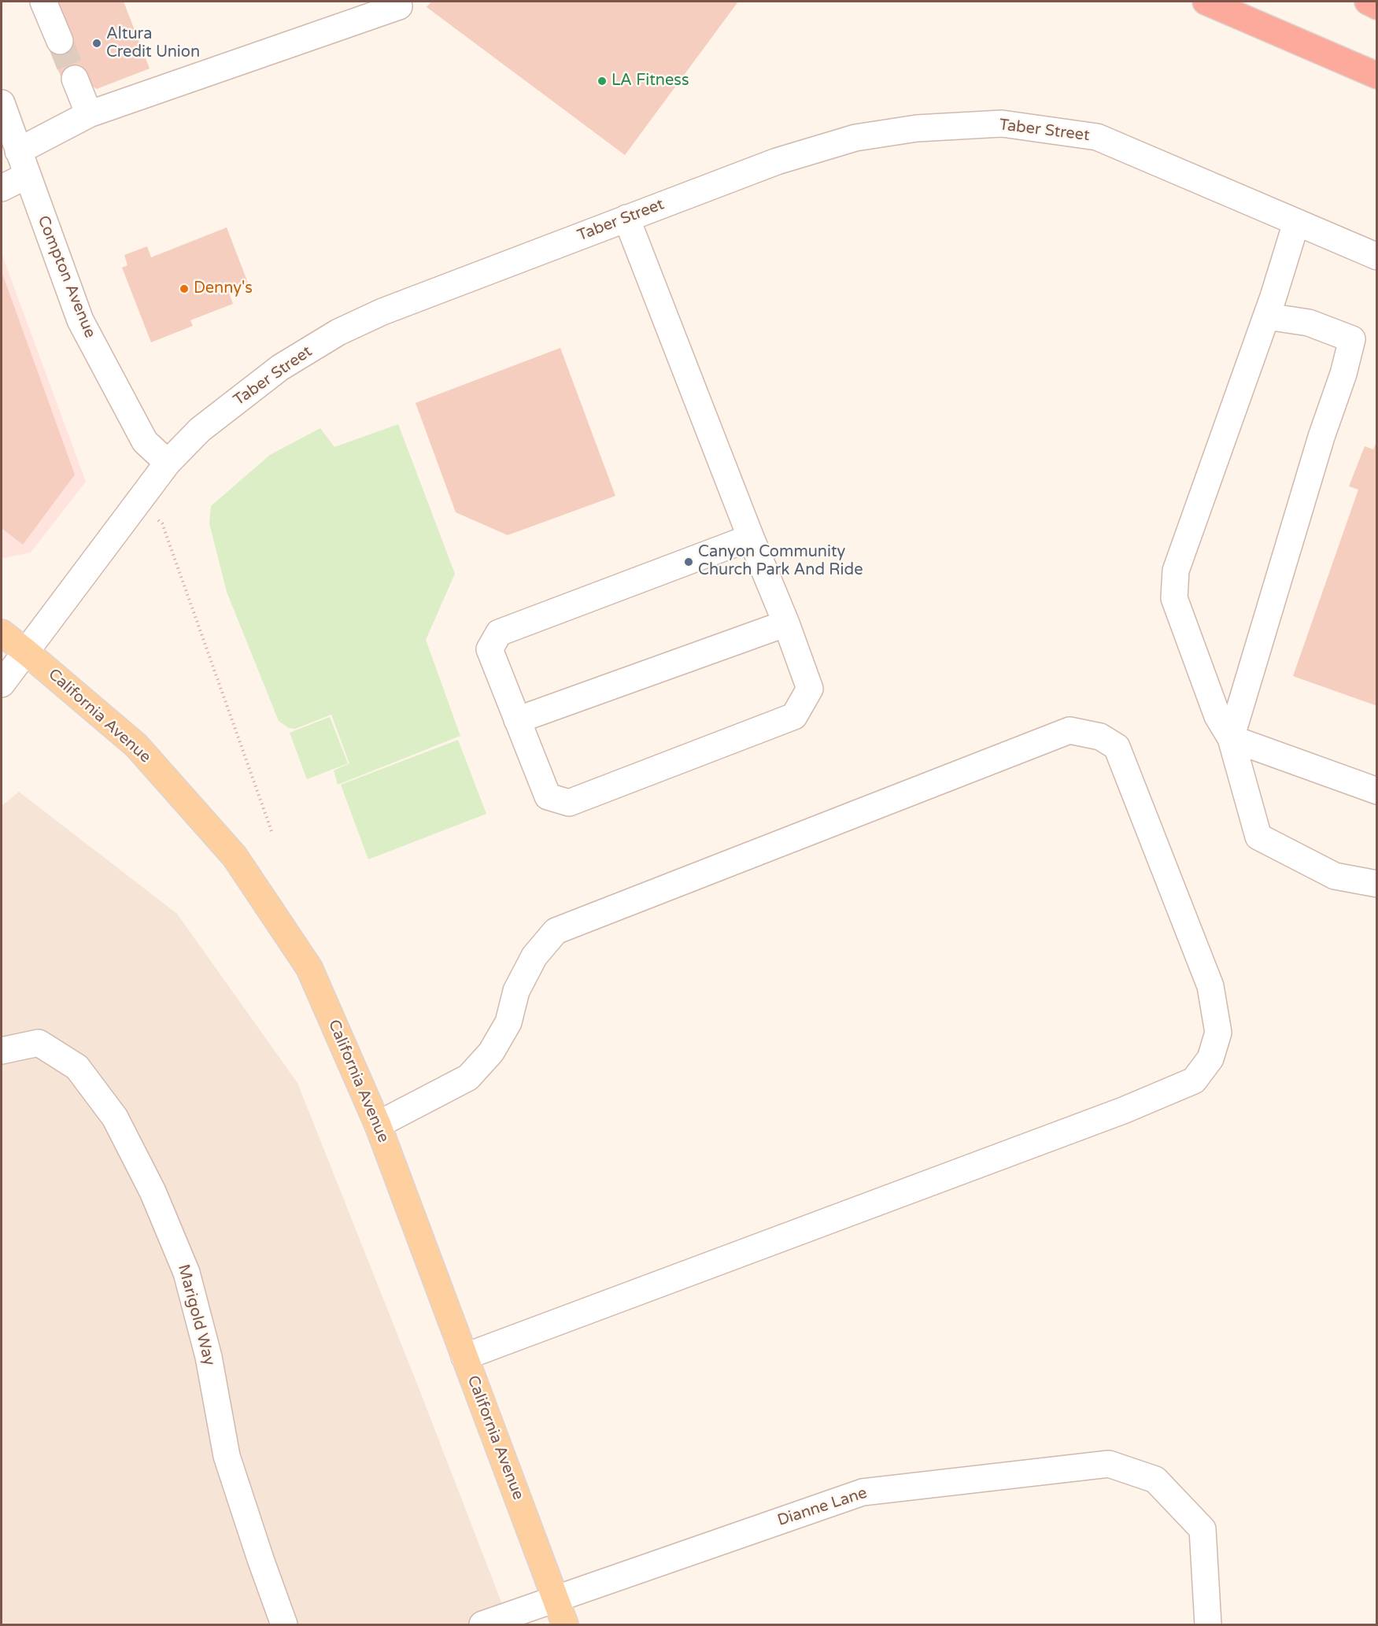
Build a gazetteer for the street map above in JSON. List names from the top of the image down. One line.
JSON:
{"streets":{"main road":["California Avenue"],"street":["Taber Street","Compton Avenue","Marigold Way","Dianne Lane"]},"crossings":[["Taber Street","Compton Avenue"],["Taber Street","California Avenue"],["California Avenue","Dianne Lane"]],"places":["Altura Credit Union","LA Fitness","Denny's","Canyon Community Church Park And Ride"]}
